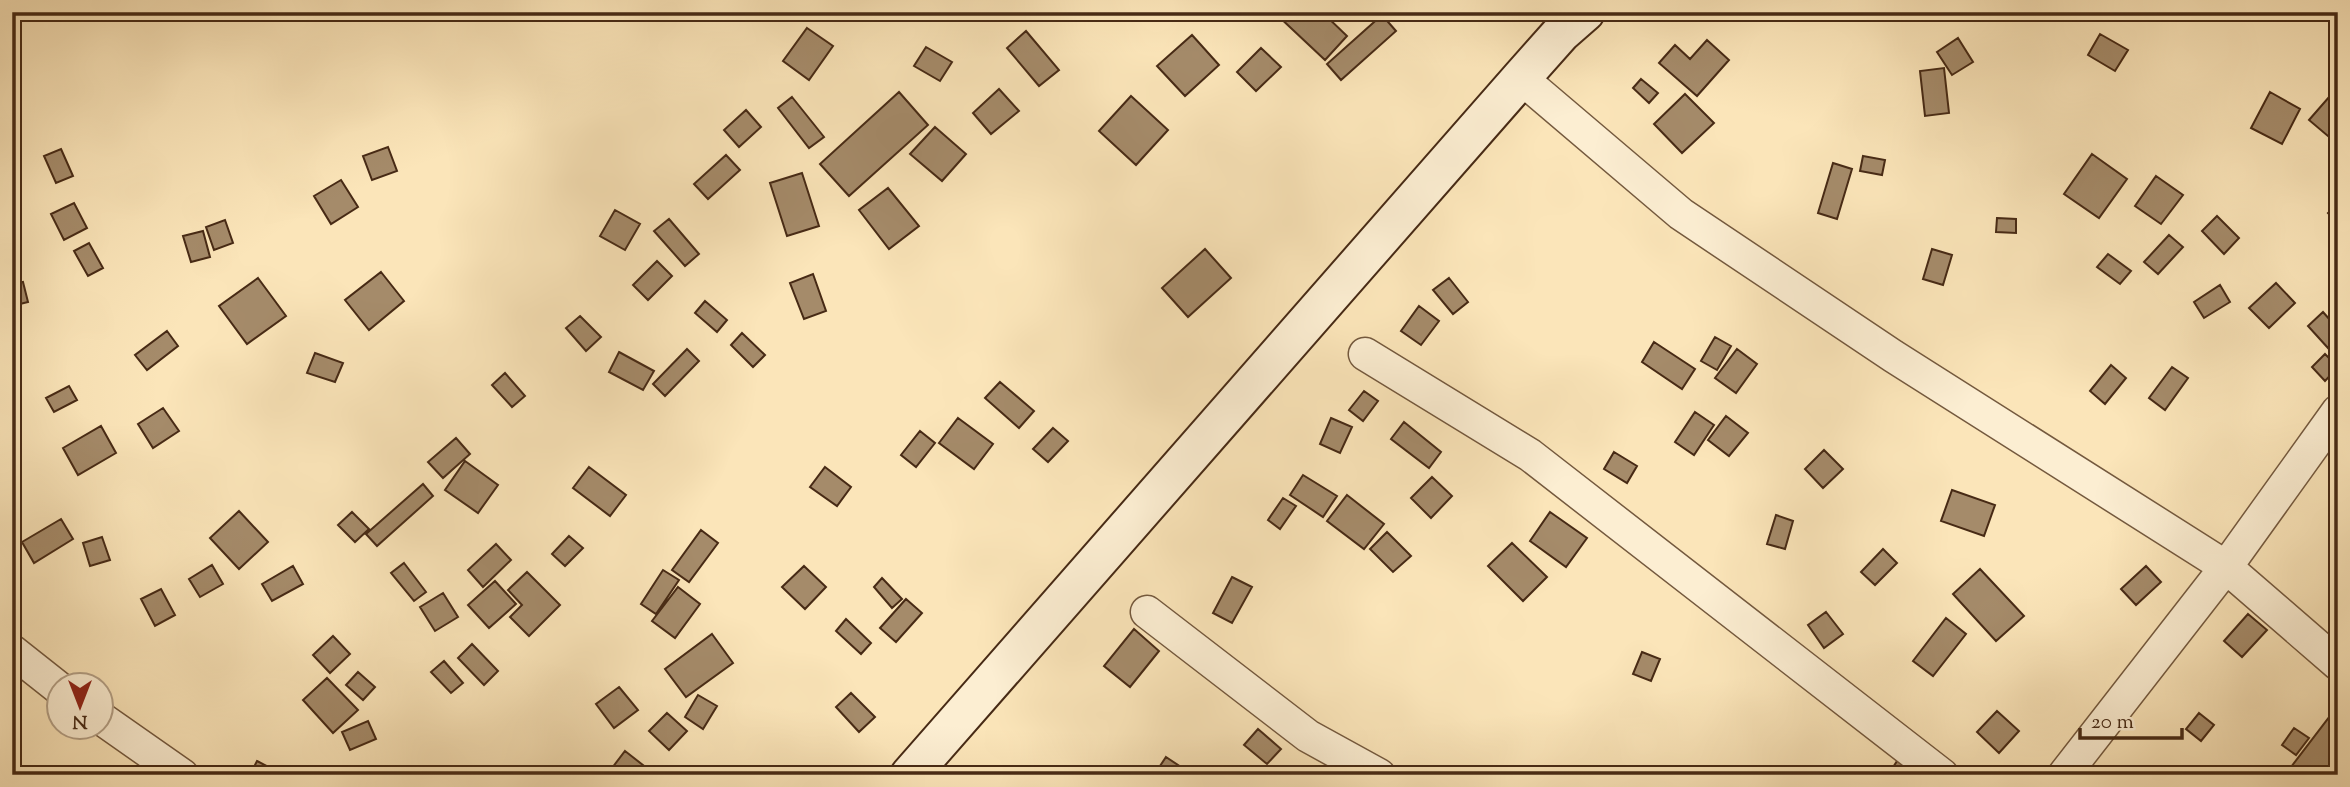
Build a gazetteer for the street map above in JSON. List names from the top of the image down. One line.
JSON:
{"scale_bar":"20 m","north":"bottom"}
